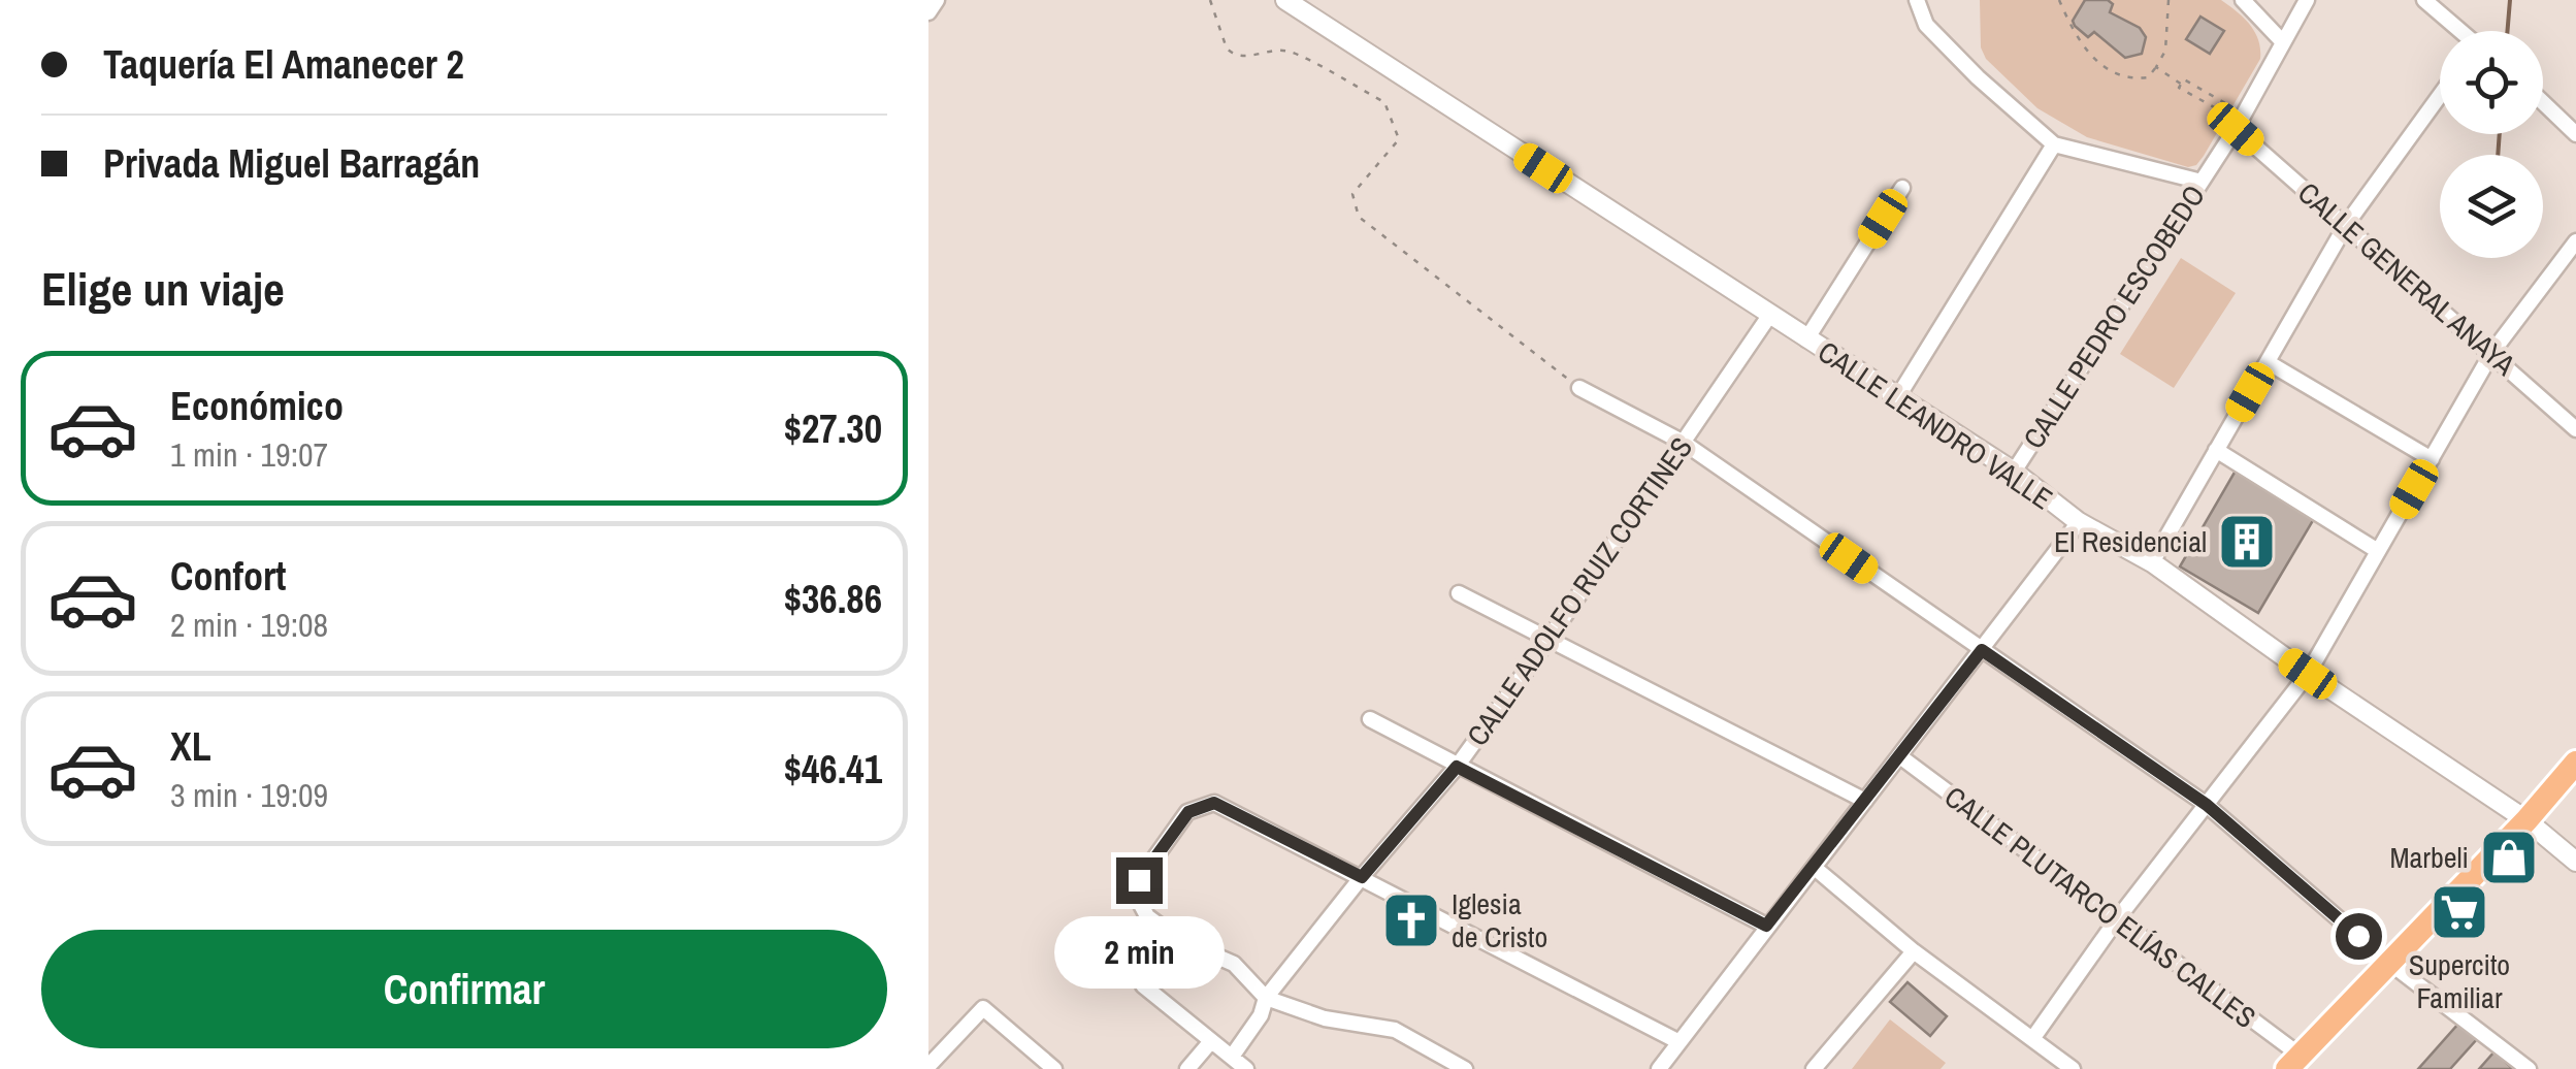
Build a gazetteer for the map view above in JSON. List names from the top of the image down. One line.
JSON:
{"streets":{"street":["CALLE GENERAL ANAYA","CALLE PEDRO ESCOBEDO","CALLE LEANDRO VALLE","CALLE ADOLFO RUIZ CORTINES","CALLE PLUTARCO ELÍAS CALLES"]},"crossings":[["CALLE GENERAL ANAYA","CALLE PEDRO ESCOBEDO"],["CALLE PEDRO ESCOBEDO","CALLE LEANDRO VALLE"],["CALLE LEANDRO VALLE","CALLE ADOLFO RUIZ CORTINES"]],"places":{"building":["El Residencial"],"shop":["Marbeli"],"supermarket":["Supercito Familiar"],"church":["Iglesia de Cristo"]},"page":{"banner":["Taquería El Amanecer 2","Privada Miguel Barragán"],"heading":"Elige un viaje","list":[{"name":"Económico","note":"1 min · 19:07","value":"$27.30"},{"name":"Confort","note":"2 min · 19:08","value":"$36.86"},{"name":"XL","note":"3 min · 19:09","value":"$46.41"}],"buttons":"Confirmar","bubble":"2 min"}}
